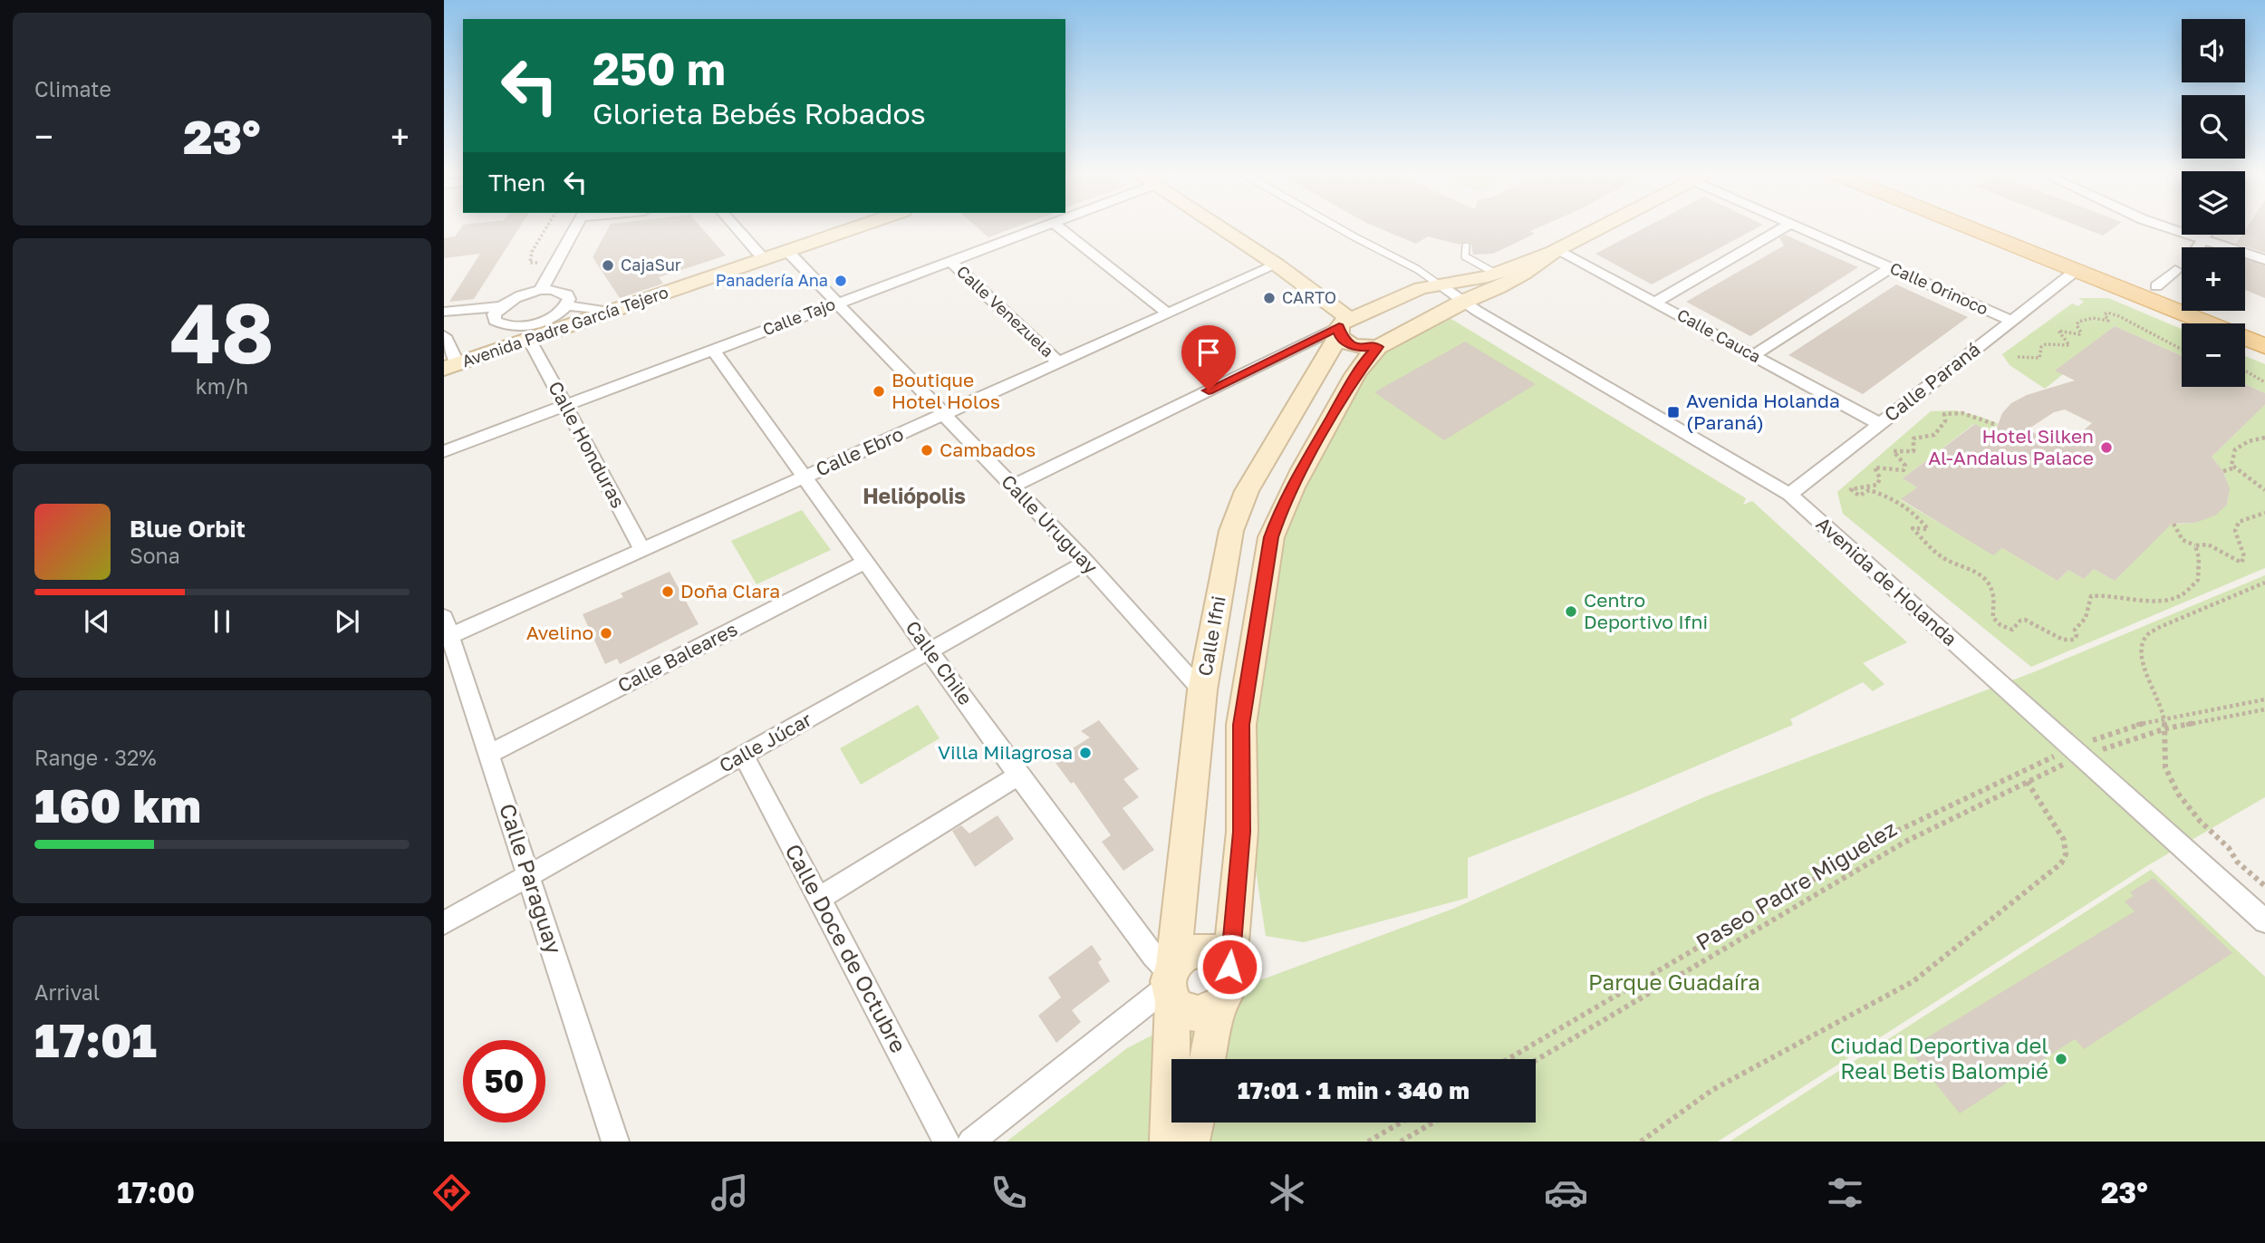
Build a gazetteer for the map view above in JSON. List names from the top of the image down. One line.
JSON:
{"streets":{"main road":["Avenida Padre García Tejero","Calle Ifni"],"street":["Calle Orinoco","Calle Venezuela","Calle Tajo","Calle Cauca","Calle Paraná","Calle Honduras","Calle Ebro","Calle Uruguay","Avenida de Holanda","Calle Baleares","Calle Chile","Calle Júcar","Calle Paraguay","Calle Doce de Octubre"],"path":["Paseo Padre Miguelez"]},"crossings":[["Calle Orinoco","Calle Paraná"],["Calle Venezuela","Calle Tajo"],["Calle Venezuela","Calle Ebro"],["Calle Tajo","Calle Honduras"],["Calle Tajo","Calle Uruguay"],["Calle Tajo","Calle Chile"],["Avenida Padre García Tejero","Calle Honduras"],["Avenida Padre García Tejero","Calle Uruguay"],["Calle Cauca","Calle Paraná"],["Calle Paraná","Avenida de Holanda"],["Calle Honduras","Calle Ebro"],["Calle Ebro","Calle Uruguay"],["Calle Ebro","Calle Chile"],["Calle Ebro","Calle Paraguay"],["Calle Uruguay","Calle Ifni"],["Calle Uruguay","Calle Júcar"],["Calle Ifni","Calle Chile"],["Calle Baleares","Calle Chile"],["Calle Baleares","Calle Paraguay"],["Calle Chile","Calle Júcar"],["Calle Júcar","Calle Paraguay"],["Calle Júcar","Calle Doce de Octubre"]],"districts":["Heliópolis"],"parks":["Parque Guadaíra"],"places":{"other":["CajaSur","Panadería Ana","CARTO","Boutique Hotel Holos","Hotel Silken Al-Andalus Palace","Cambados","Doña Clara","Centro Deportivo Ifni","Avelino","Villa Milagrosa","Ciudad Deportiva del Real Betis Balompié"],"transit":["Avenida Holanda (Paraná)"]},"page":{"tile":["Climate",["48","km/h"],["Range · 32%","160 km"],["Arrival","17:01"]],"map_buttons":["+","−"],"turn":["250 m","Glorieta Bebés Robados"],"heat":["−","23°","+"],"then":"Then","song":["Blue Orbit","Sona"],"limit":"50","trip":"17:01 · 1 min · 340 m","tabs":["17:00","23°"]}}
